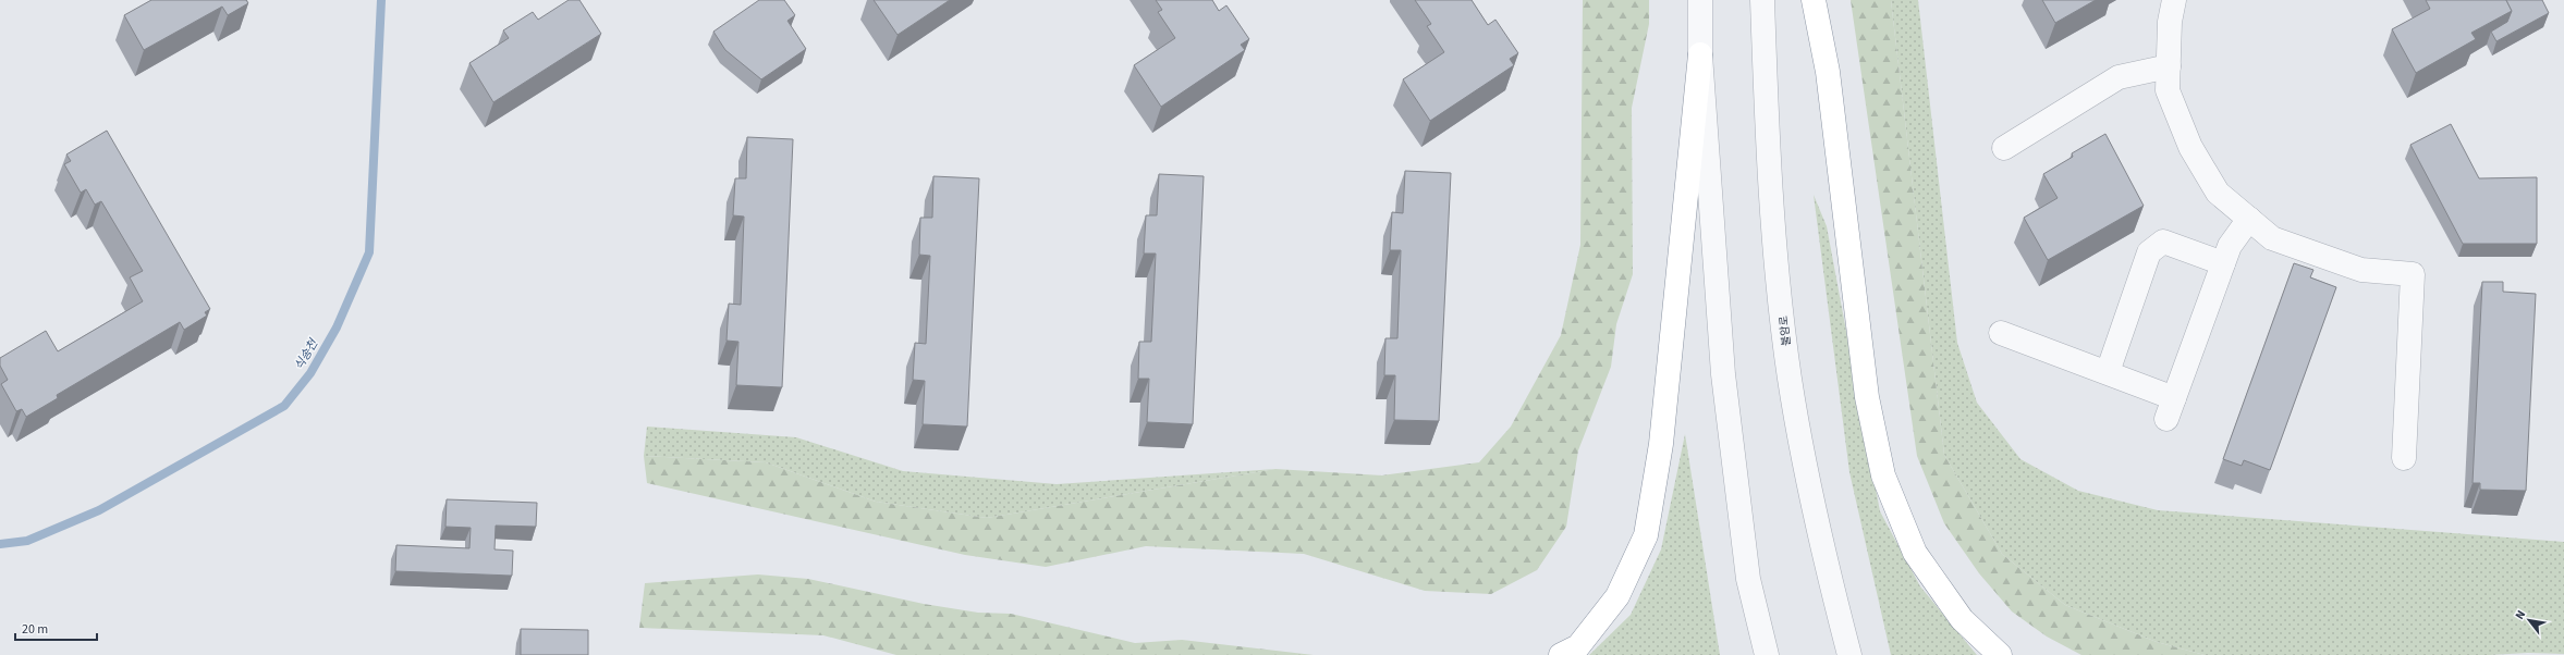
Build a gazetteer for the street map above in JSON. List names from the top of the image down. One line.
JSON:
{"streets":{"street":["불암로"]},"water":["식송천"],"scale_bar":"20 m","north":"top left"}
